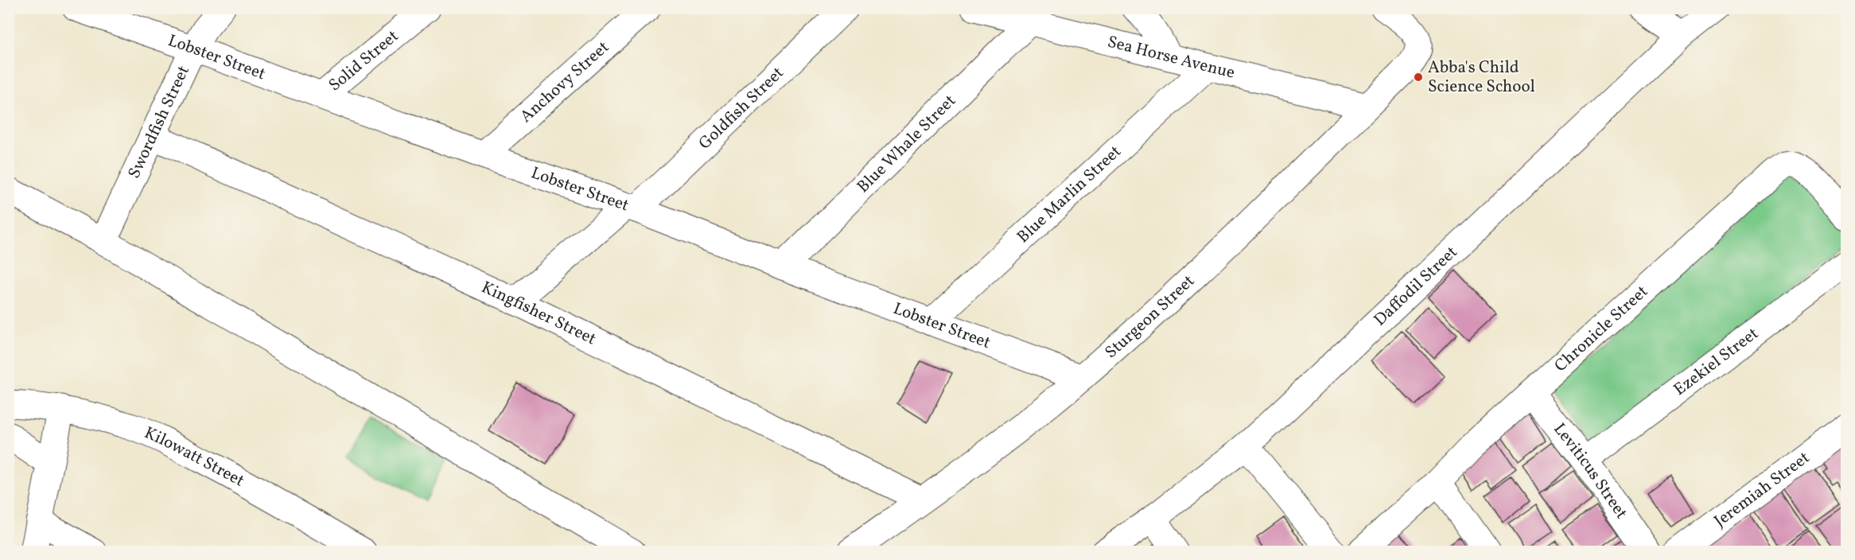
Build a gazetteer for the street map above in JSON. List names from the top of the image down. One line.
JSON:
{"streets":{"street":["Lobster Street","Sea Horse Avenue","Solid Street","Anchovy Street","Goldfish Street","Swordfish Street","Blue Whale Street","Blue Marlin Street","Daffodil Street","Kingfisher Street","Sturgeon Street","Chronicle Street","Ezekiel Street","Kilowatt Street","Leviticus Street","Jeremiah Street"]},"crossings":[["Lobster Street","Solid Street"],["Lobster Street","Anchovy Street"],["Lobster Street","Goldfish Street"],["Lobster Street","Swordfish Street"],["Lobster Street","Blue Whale Street"],["Lobster Street","Blue Marlin Street"],["Lobster Street","Sturgeon Street"],["Sea Horse Avenue","Blue Whale Street"],["Sea Horse Avenue","Blue Marlin Street"],["Sea Horse Avenue","Sturgeon Street"],["Goldfish Street","Kingfisher Street"],["Swordfish Street","Kingfisher Street"],["Kingfisher Street","Sturgeon Street"],["Chronicle Street","Leviticus Street"],["Ezekiel Street","Leviticus Street"]],"places":["Abba's Child Science School"]}
